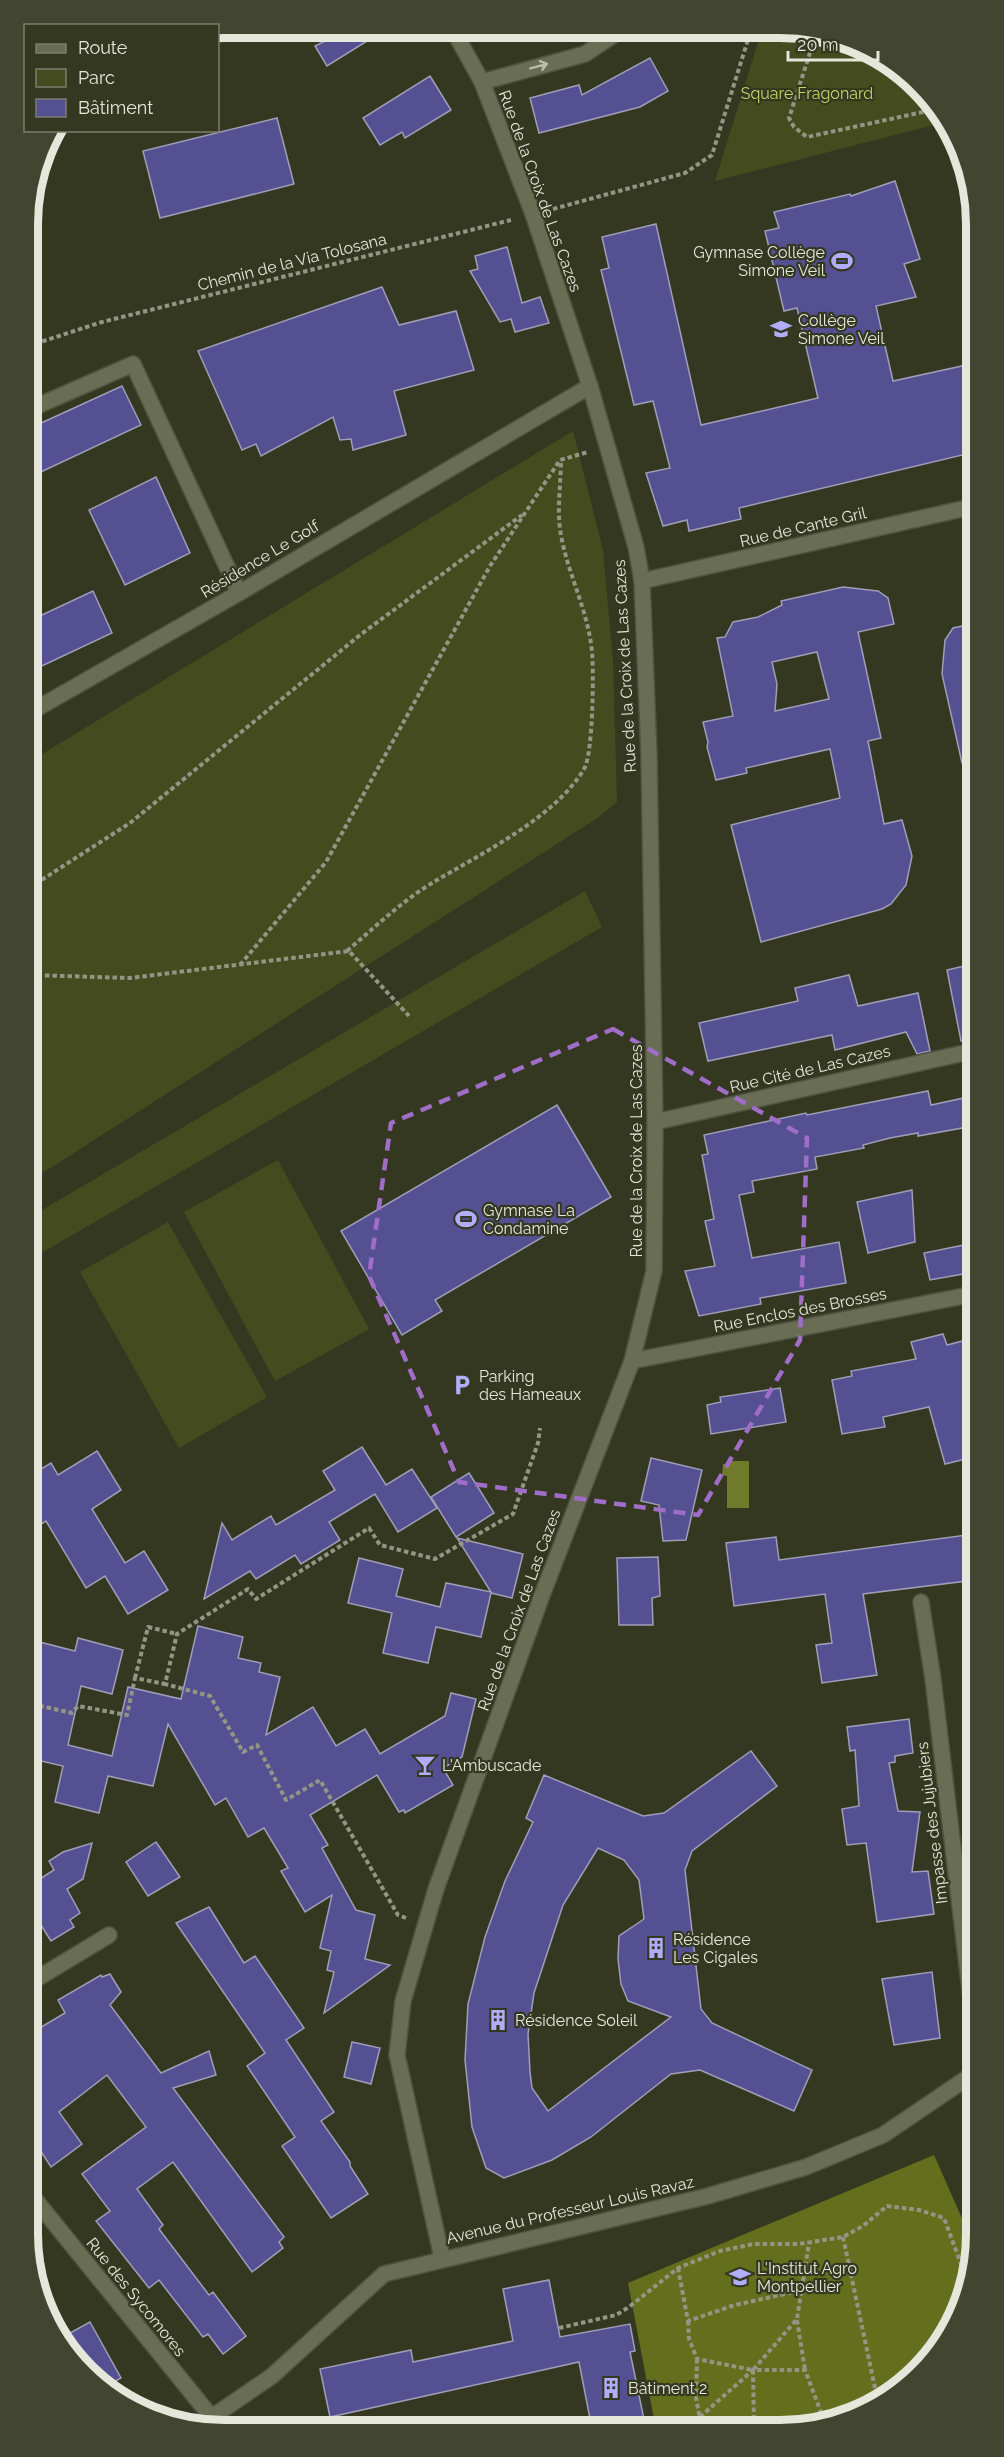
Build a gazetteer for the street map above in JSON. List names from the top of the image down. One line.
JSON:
{"streets":{"street":["Rue de la Croix de Las Cazes","Rue de Cante Gril","Résidence Le Golf","Rue Cité de Las Cazes","Rue Enclos des Brosses","Impasse des Jujubiers","Avenue du Professeur Louis Ravaz","Rue des Sycomores"],"path":["Chemin de la Via Tolosana"]},"crossings":[["Rue de la Croix de Las Cazes","Chemin de la Via Tolosana"],["Rue de la Croix de Las Cazes","Rue de Cante Gril"],["Rue de la Croix de Las Cazes","Résidence Le Golf"],["Rue de la Croix de Las Cazes","Rue Cité de Las Cazes"],["Rue de la Croix de Las Cazes","Rue Enclos des Brosses"],["Rue de la Croix de Las Cazes","Avenue du Professeur Louis Ravaz"]],"parks":["Square Fragonard"],"places":{"sports":["Gymnase Collège Simone Veil","Gymnase La Condamine"],"school or university":["Collège Simone Veil","L'Institut Agro Montpellier"],"parking":["Parking des Hameaux"],"bar":["L'Ambuscade"],"building":["Résidence Les Cigales","Résidence Soleil","Bâtiment 2"]},"legend":["Route","Parc","Bâtiment"],"scale_bar":"20 m"}
